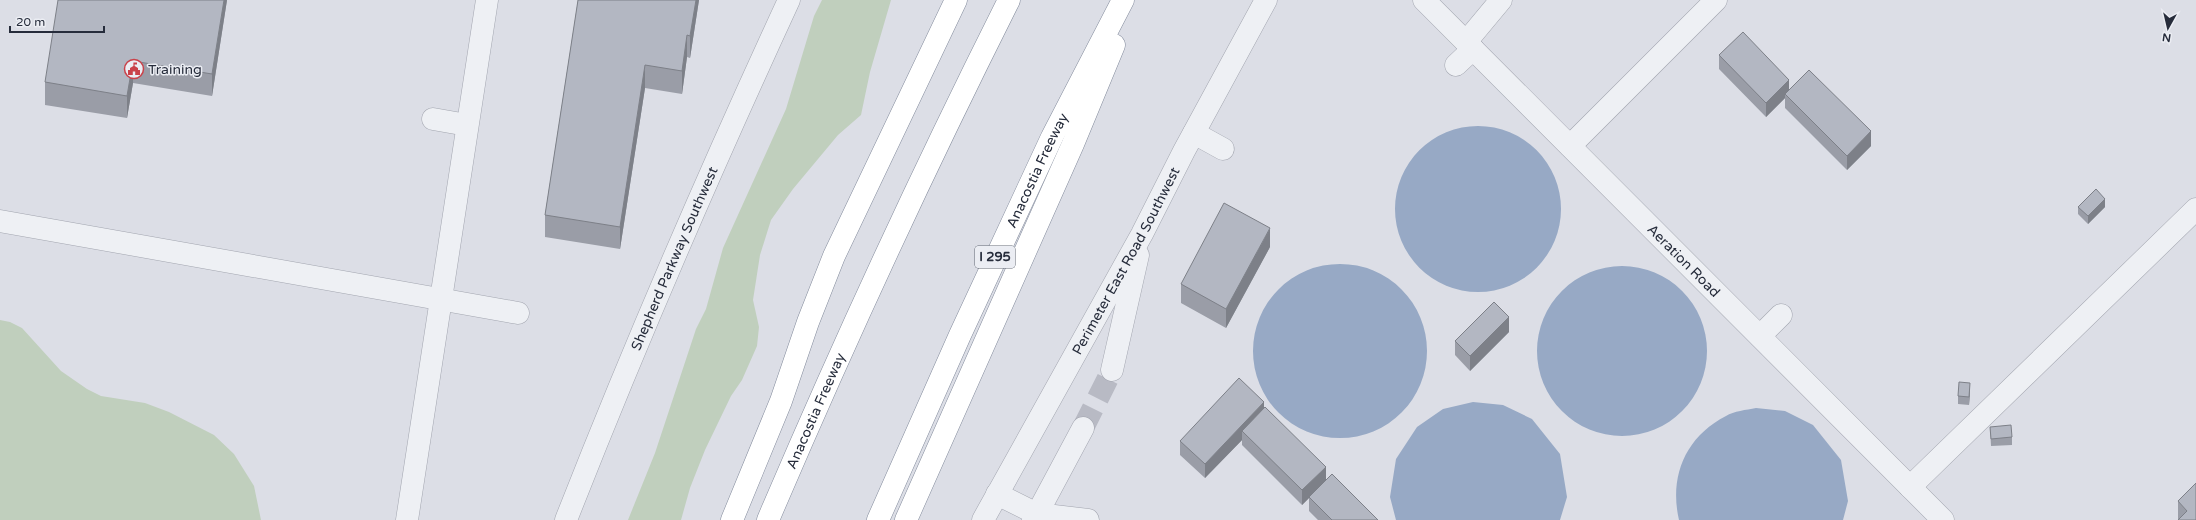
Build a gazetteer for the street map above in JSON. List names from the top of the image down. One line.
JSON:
{"streets":{"highway":["Anacostia Freeway","I 295"],"street":["Shepherd Parkway Southwest","Perimeter East Road Southwest","Aeration Road"]},"places":{"public building":["Training"]},"scale_bar":"20 m","north":"bottom"}
